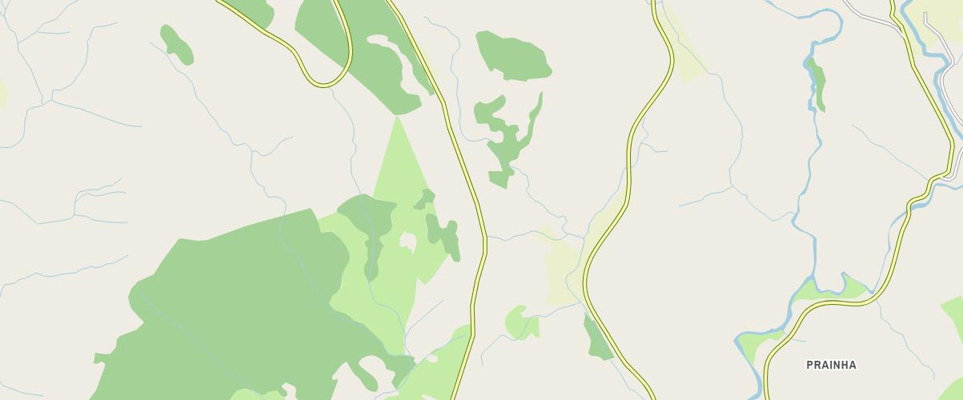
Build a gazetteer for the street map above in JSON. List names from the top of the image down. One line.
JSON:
{"districts":["PRAINHA"]}
